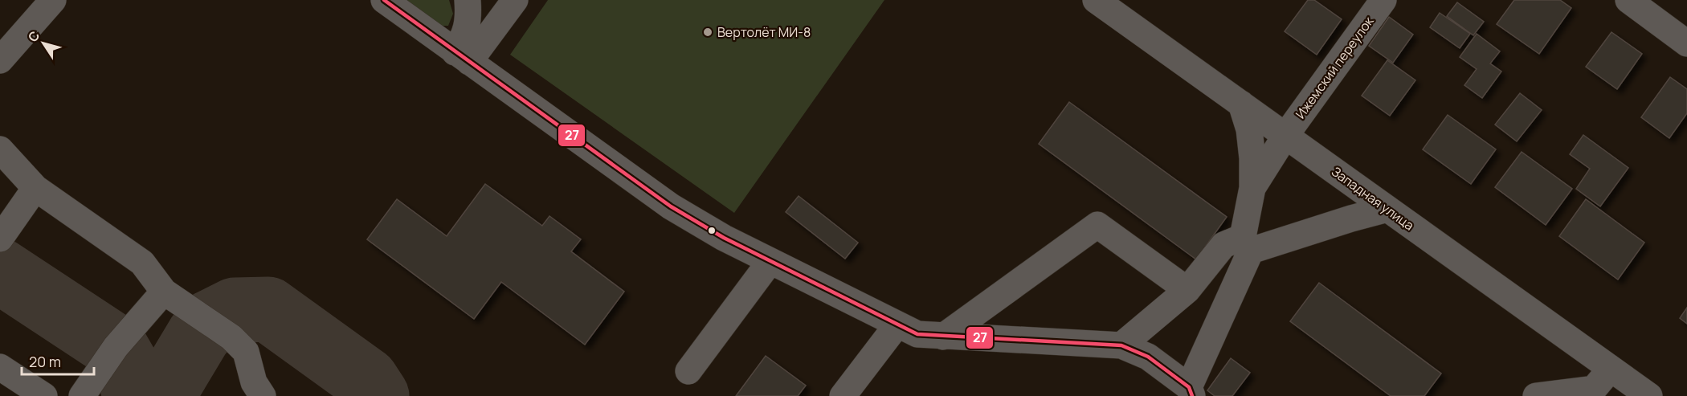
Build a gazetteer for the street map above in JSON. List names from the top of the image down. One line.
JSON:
{"streets":{"street":["Ижемский переулок","Западная улица"]},"crossings":[["Ижемский переулок","Западная улица"]],"places":["Вертолёт МИ-8"],"lines":["transit line 27"],"scale_bar":"20 m","north":"top left"}
